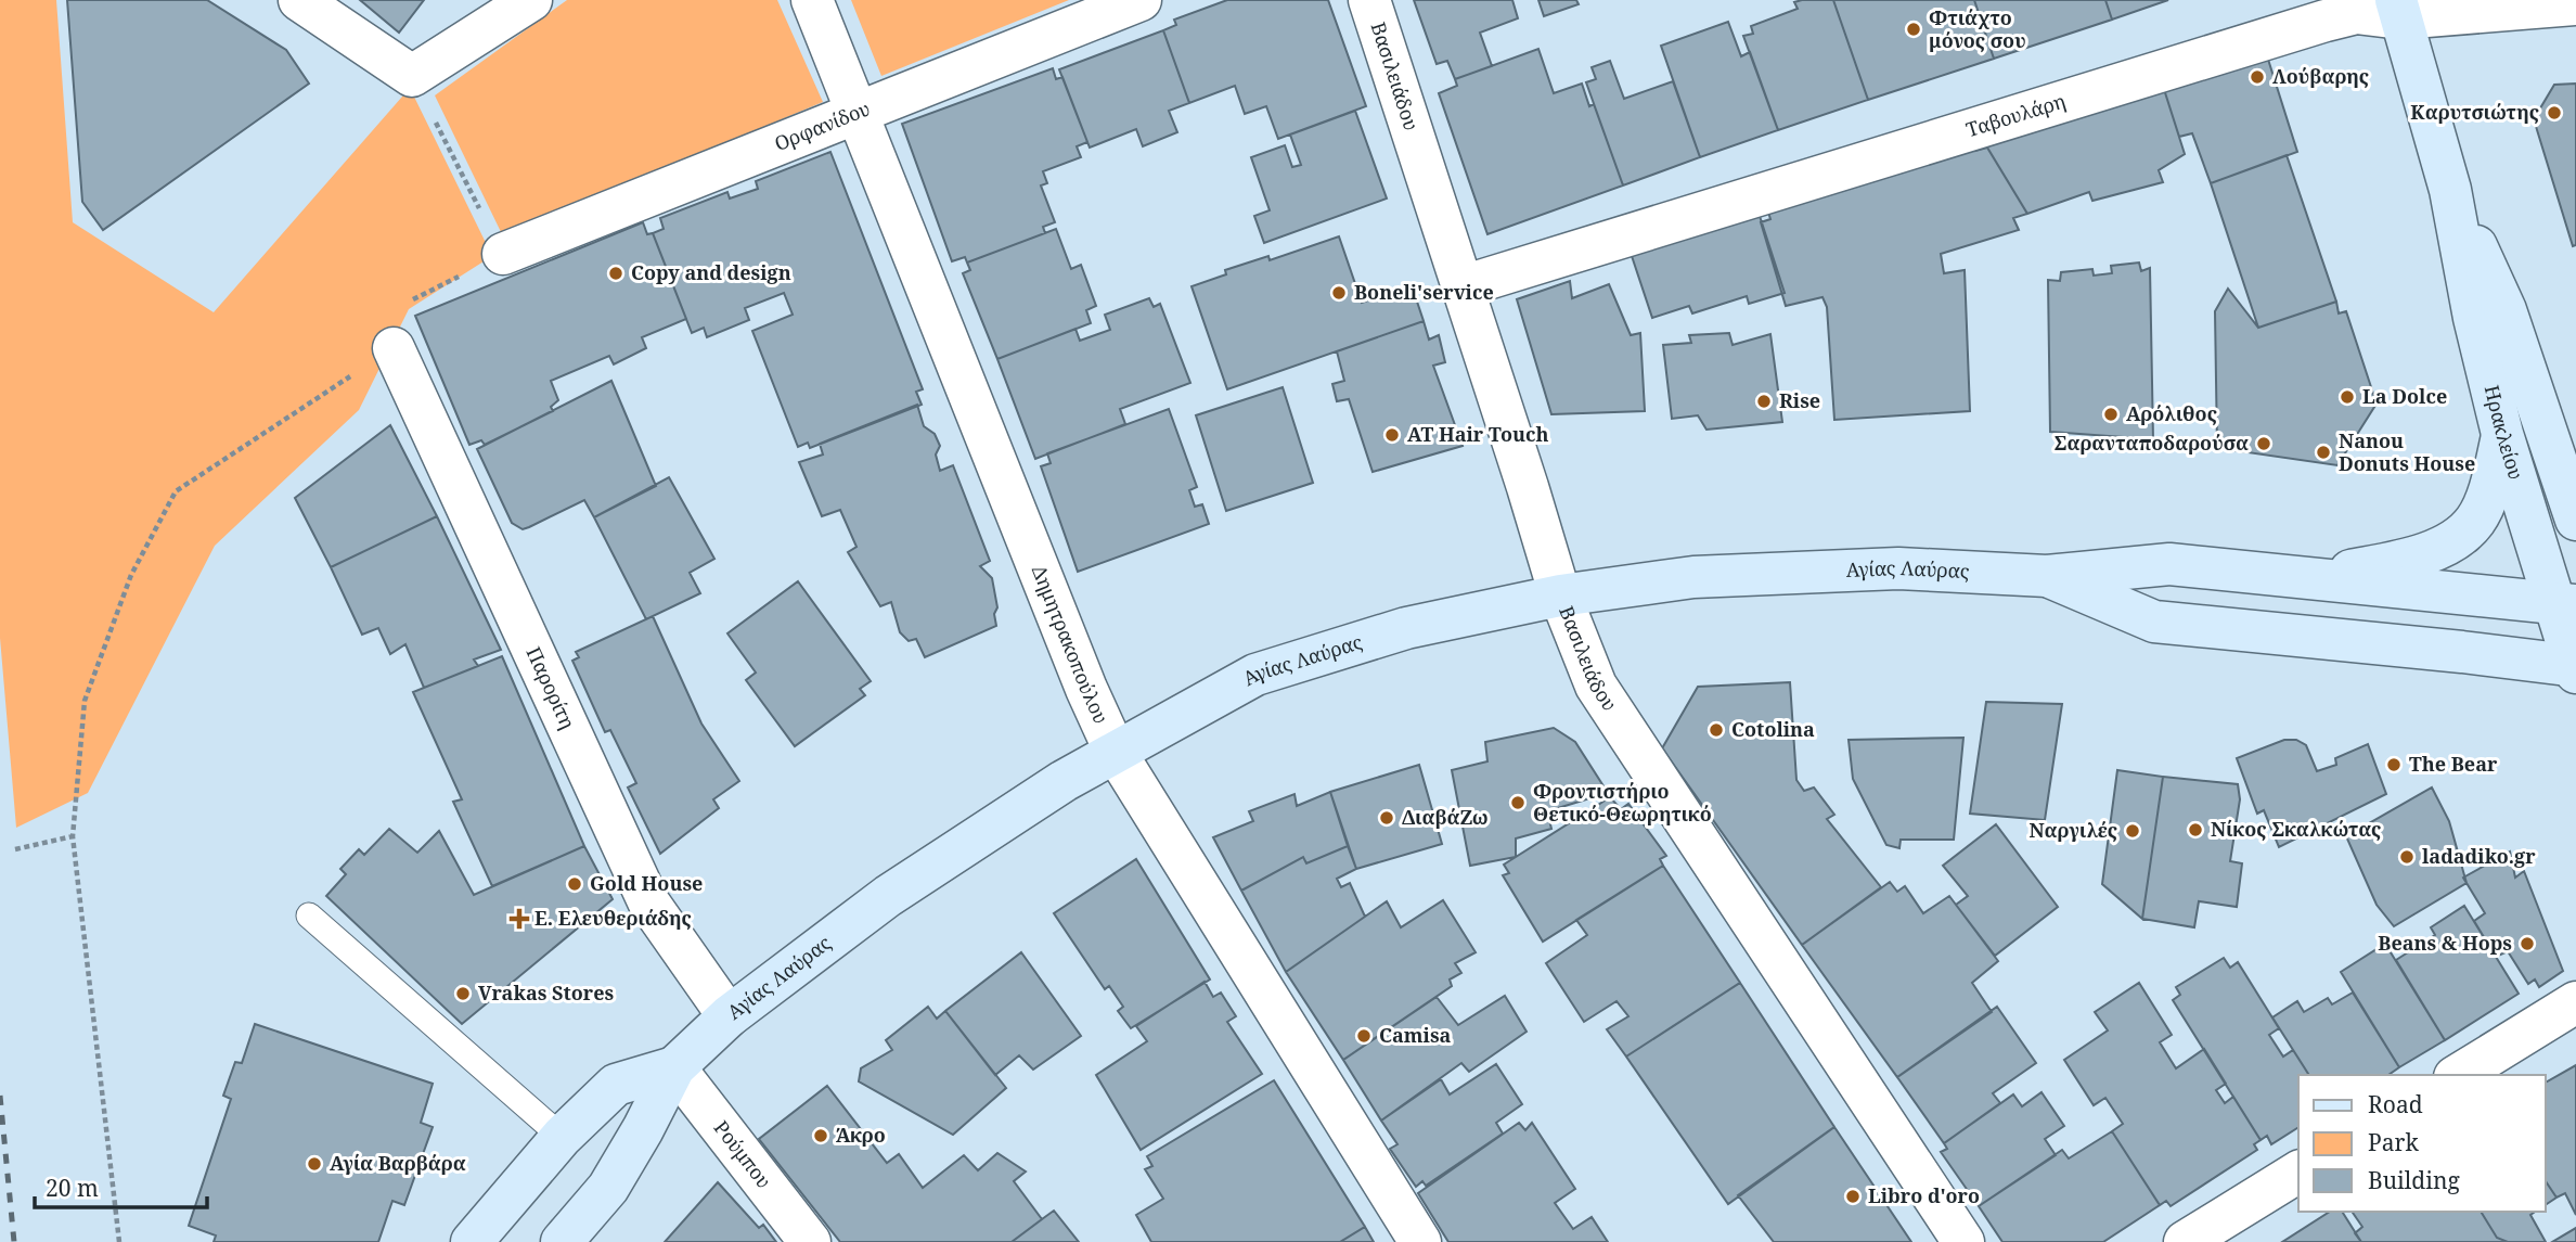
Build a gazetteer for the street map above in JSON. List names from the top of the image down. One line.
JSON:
{"streets":{"street":["Βασιλειάδου","Ταβουλάρη","Ορφανίδου","Ηρακλείου","Αγίας Λαύρας","Δημητρακοπούλου","Παρορίτη","Ρούμπου"]},"crossings":[["Βασιλειάδου","Ταβουλάρη"],["Βασιλειάδου","Αγίας Λαύρας"],["Ταβουλάρη","Ηρακλείου"],["Ορφανίδου","Δημητρακοπούλου"],["Ηρακλείου","Αγίας Λαύρας"],["Αγίας Λαύρας","Δημητρακοπούλου"],["Αγίας Λαύρας","Παρορίτη"],["Αγίας Λαύρας","Ρούμπου"]],"places":{"other":["Φτιάχτο μόνος σου","Λούβαρης","Καρυτσιώτης","Copy and design","Boneli'service","La Dolce","Rise","Αρόλιθος","AT Hair Touch","Σαρανταποδαρούσα","Nanou Donuts House","Cotolina","The Bear","Φροντιστήριο Θετικό-Θεωρητικό","ΔιαβάΖω","Νίκος Σκαλκώτας","Ναργιλές","ladadiko.gr","Gold House","Beans & Hops","Vrakas Stores","Camisa","Άκρο","Αγία Βαρβάρα","Libro d'oro"],"health":["Ε. Ελευθεριάδης"]},"legend":["Road","Park","Building"],"scale_bar":"20 m"}
